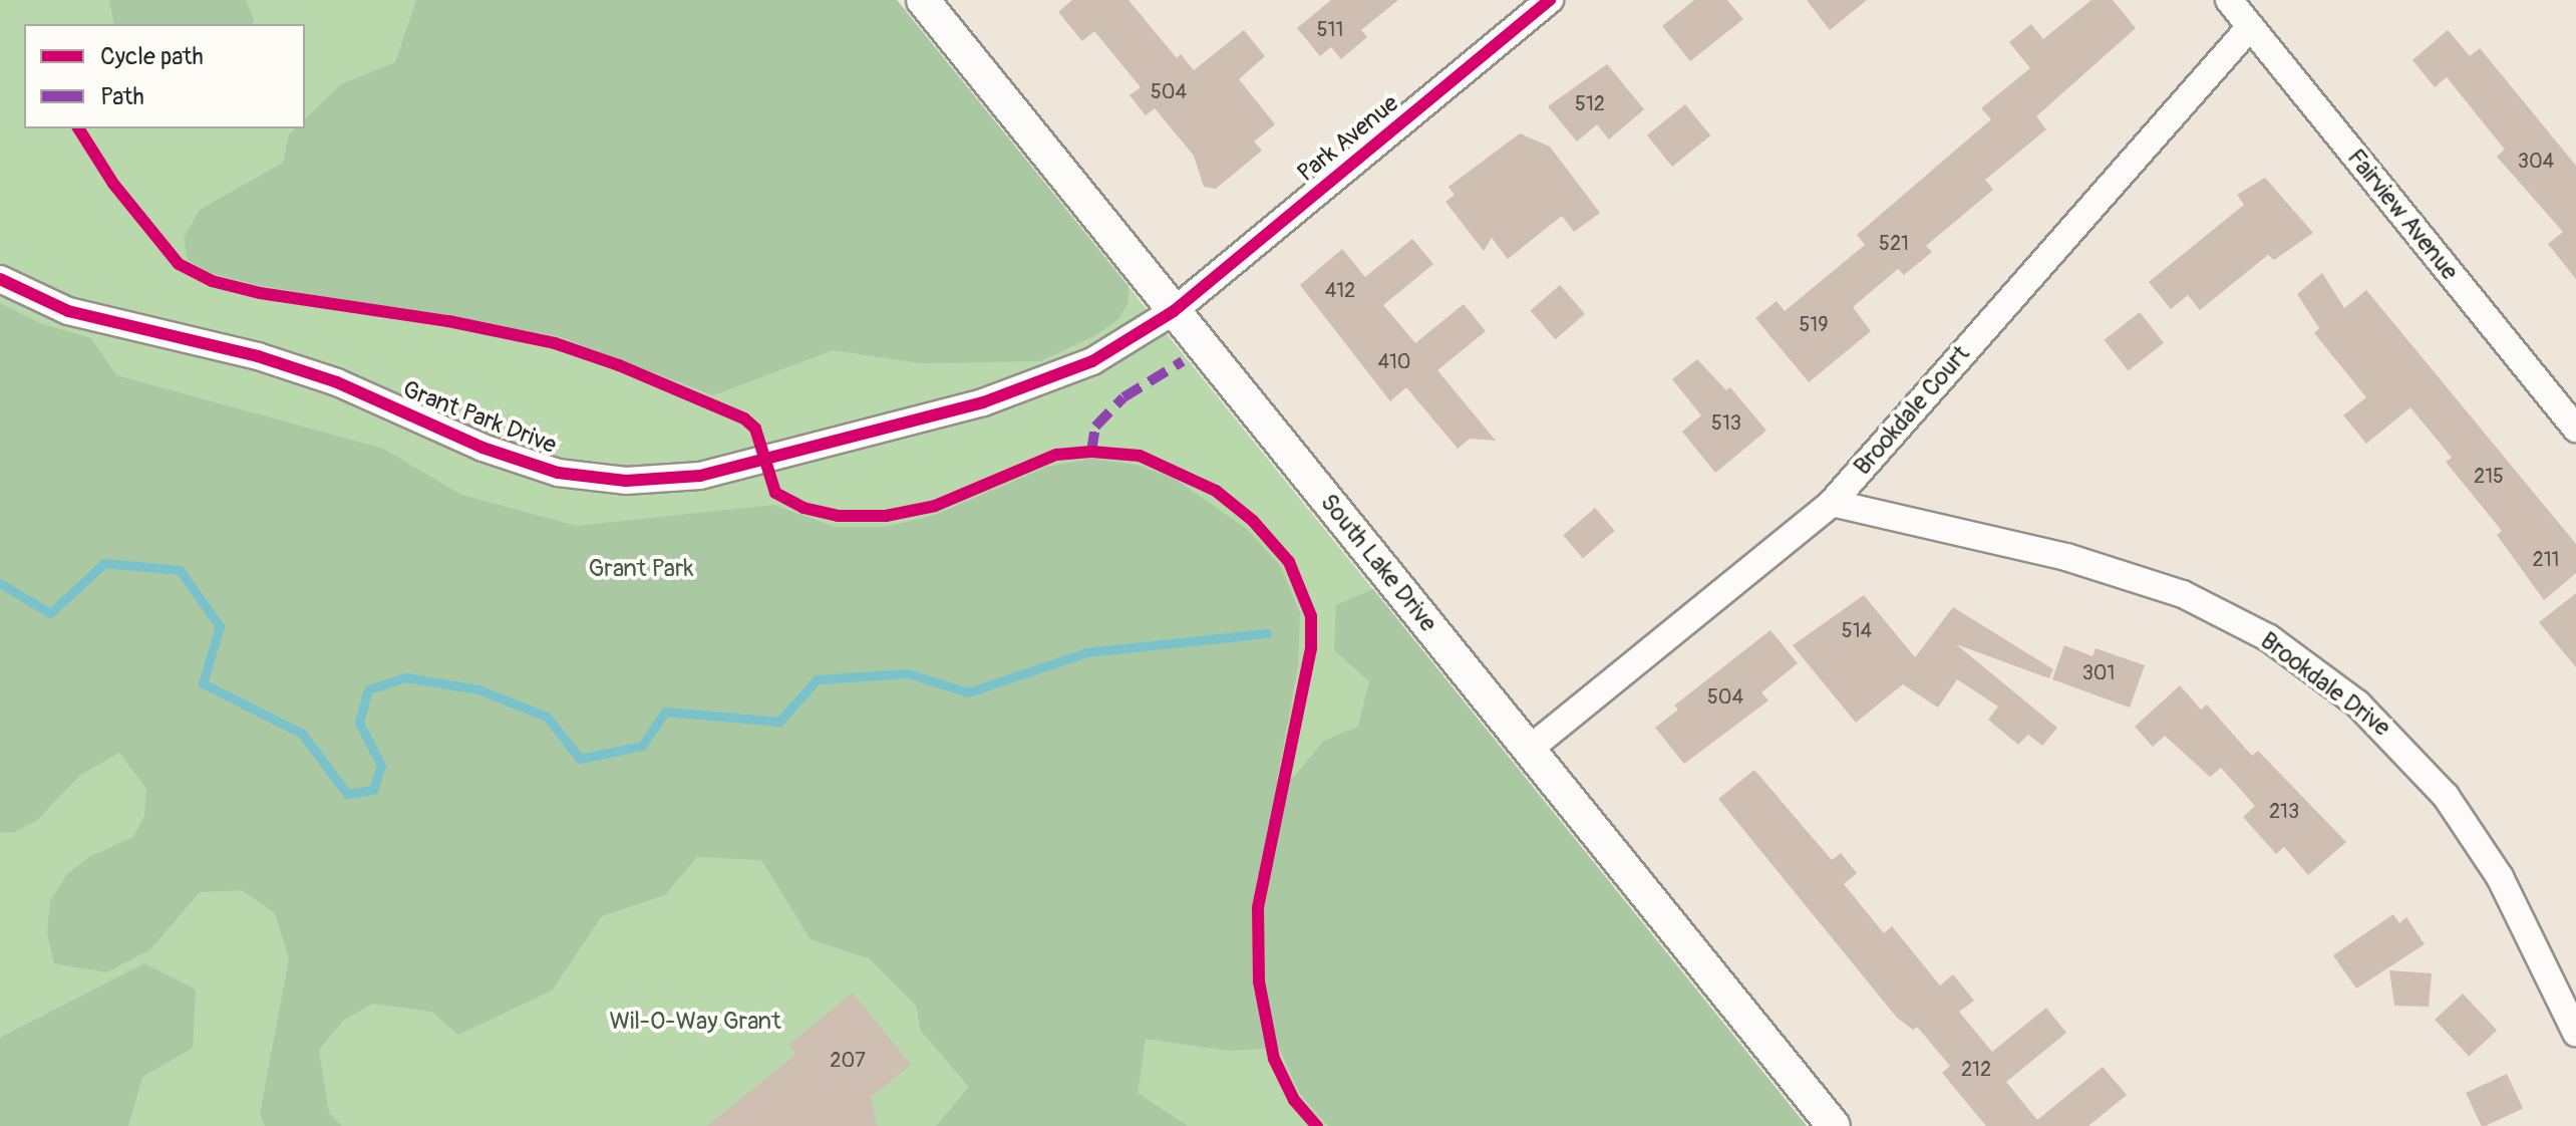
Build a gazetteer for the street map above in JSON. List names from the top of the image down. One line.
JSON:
{"streets":{"street":["Park Avenue","Fairview Avenue","Brookdale Court","Grant Park Drive","South Lake Drive","Brookdale Drive"]},"crossings":[["Park Avenue","Grant Park Drive"],["Park Avenue","South Lake Drive"],["Fairview Avenue","Brookdale Court"],["Brookdale Court","South Lake Drive"],["Brookdale Court","Brookdale Drive"],["Grant Park Drive","South Lake Drive"]],"parks":["Grant Park","Wil-O-Way Grant"],"house_numbers":["511","504","512","304","521","412","519","410","513","215","211","514","301","504","213","207","212"],"legend":["Cycle path","Path"]}
